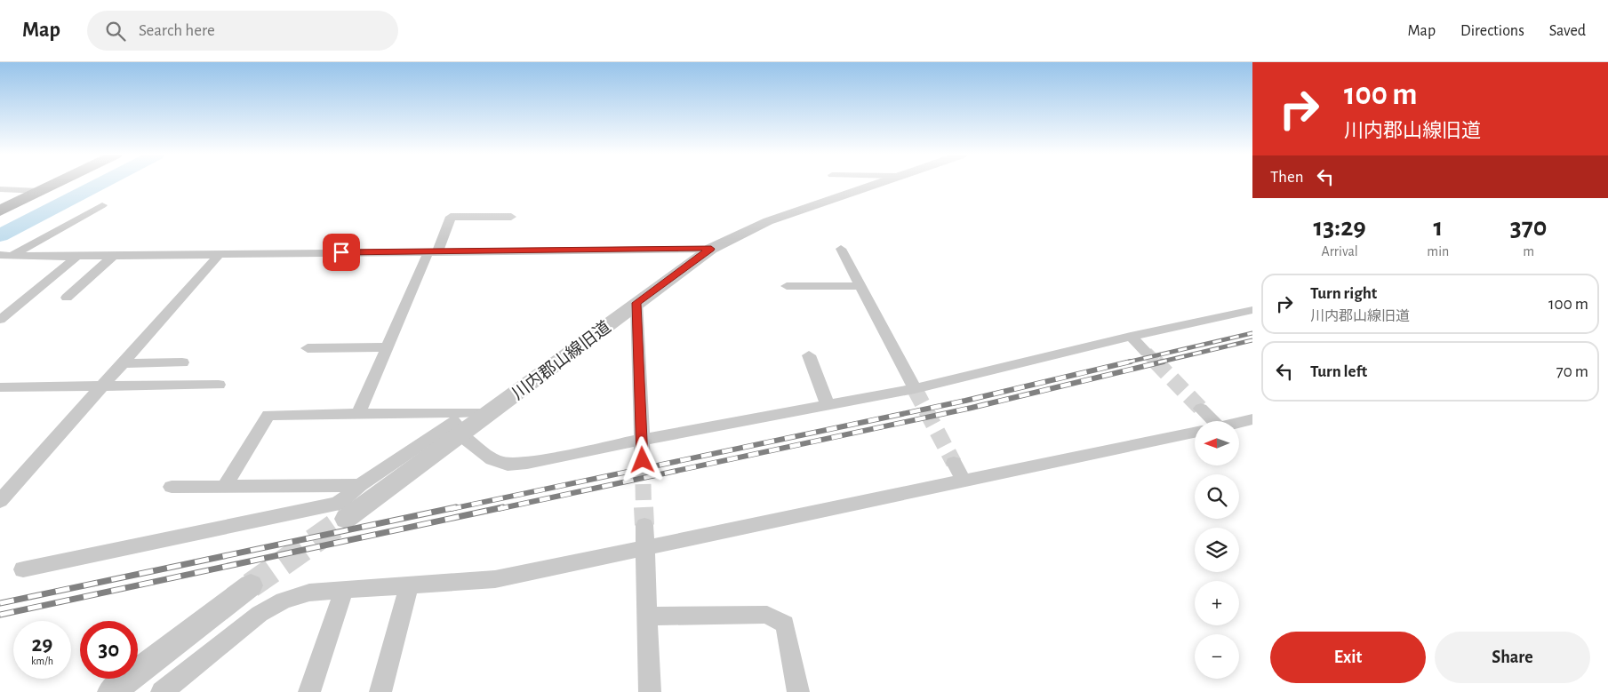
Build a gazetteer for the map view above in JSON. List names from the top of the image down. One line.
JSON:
{"streets":{"street":["川内郡山線旧道"]},"north":"left","page":{"header":"Map","search":"Search here","nav":["Map","Directions","Saved"],"turn":["100 m","川内郡山線旧道"],"then":"Then","eta":["13:29","Arrival","1","min","370","m"],"list":[{"name":"Turn right","note":"川内郡山線旧道","value":"100 m"},{"name":"Turn left","value":"70 m"}],"map_buttons":["+","−"],"speed":"29 km/h","limit":"30","buttons":["Exit","Share"]}}
